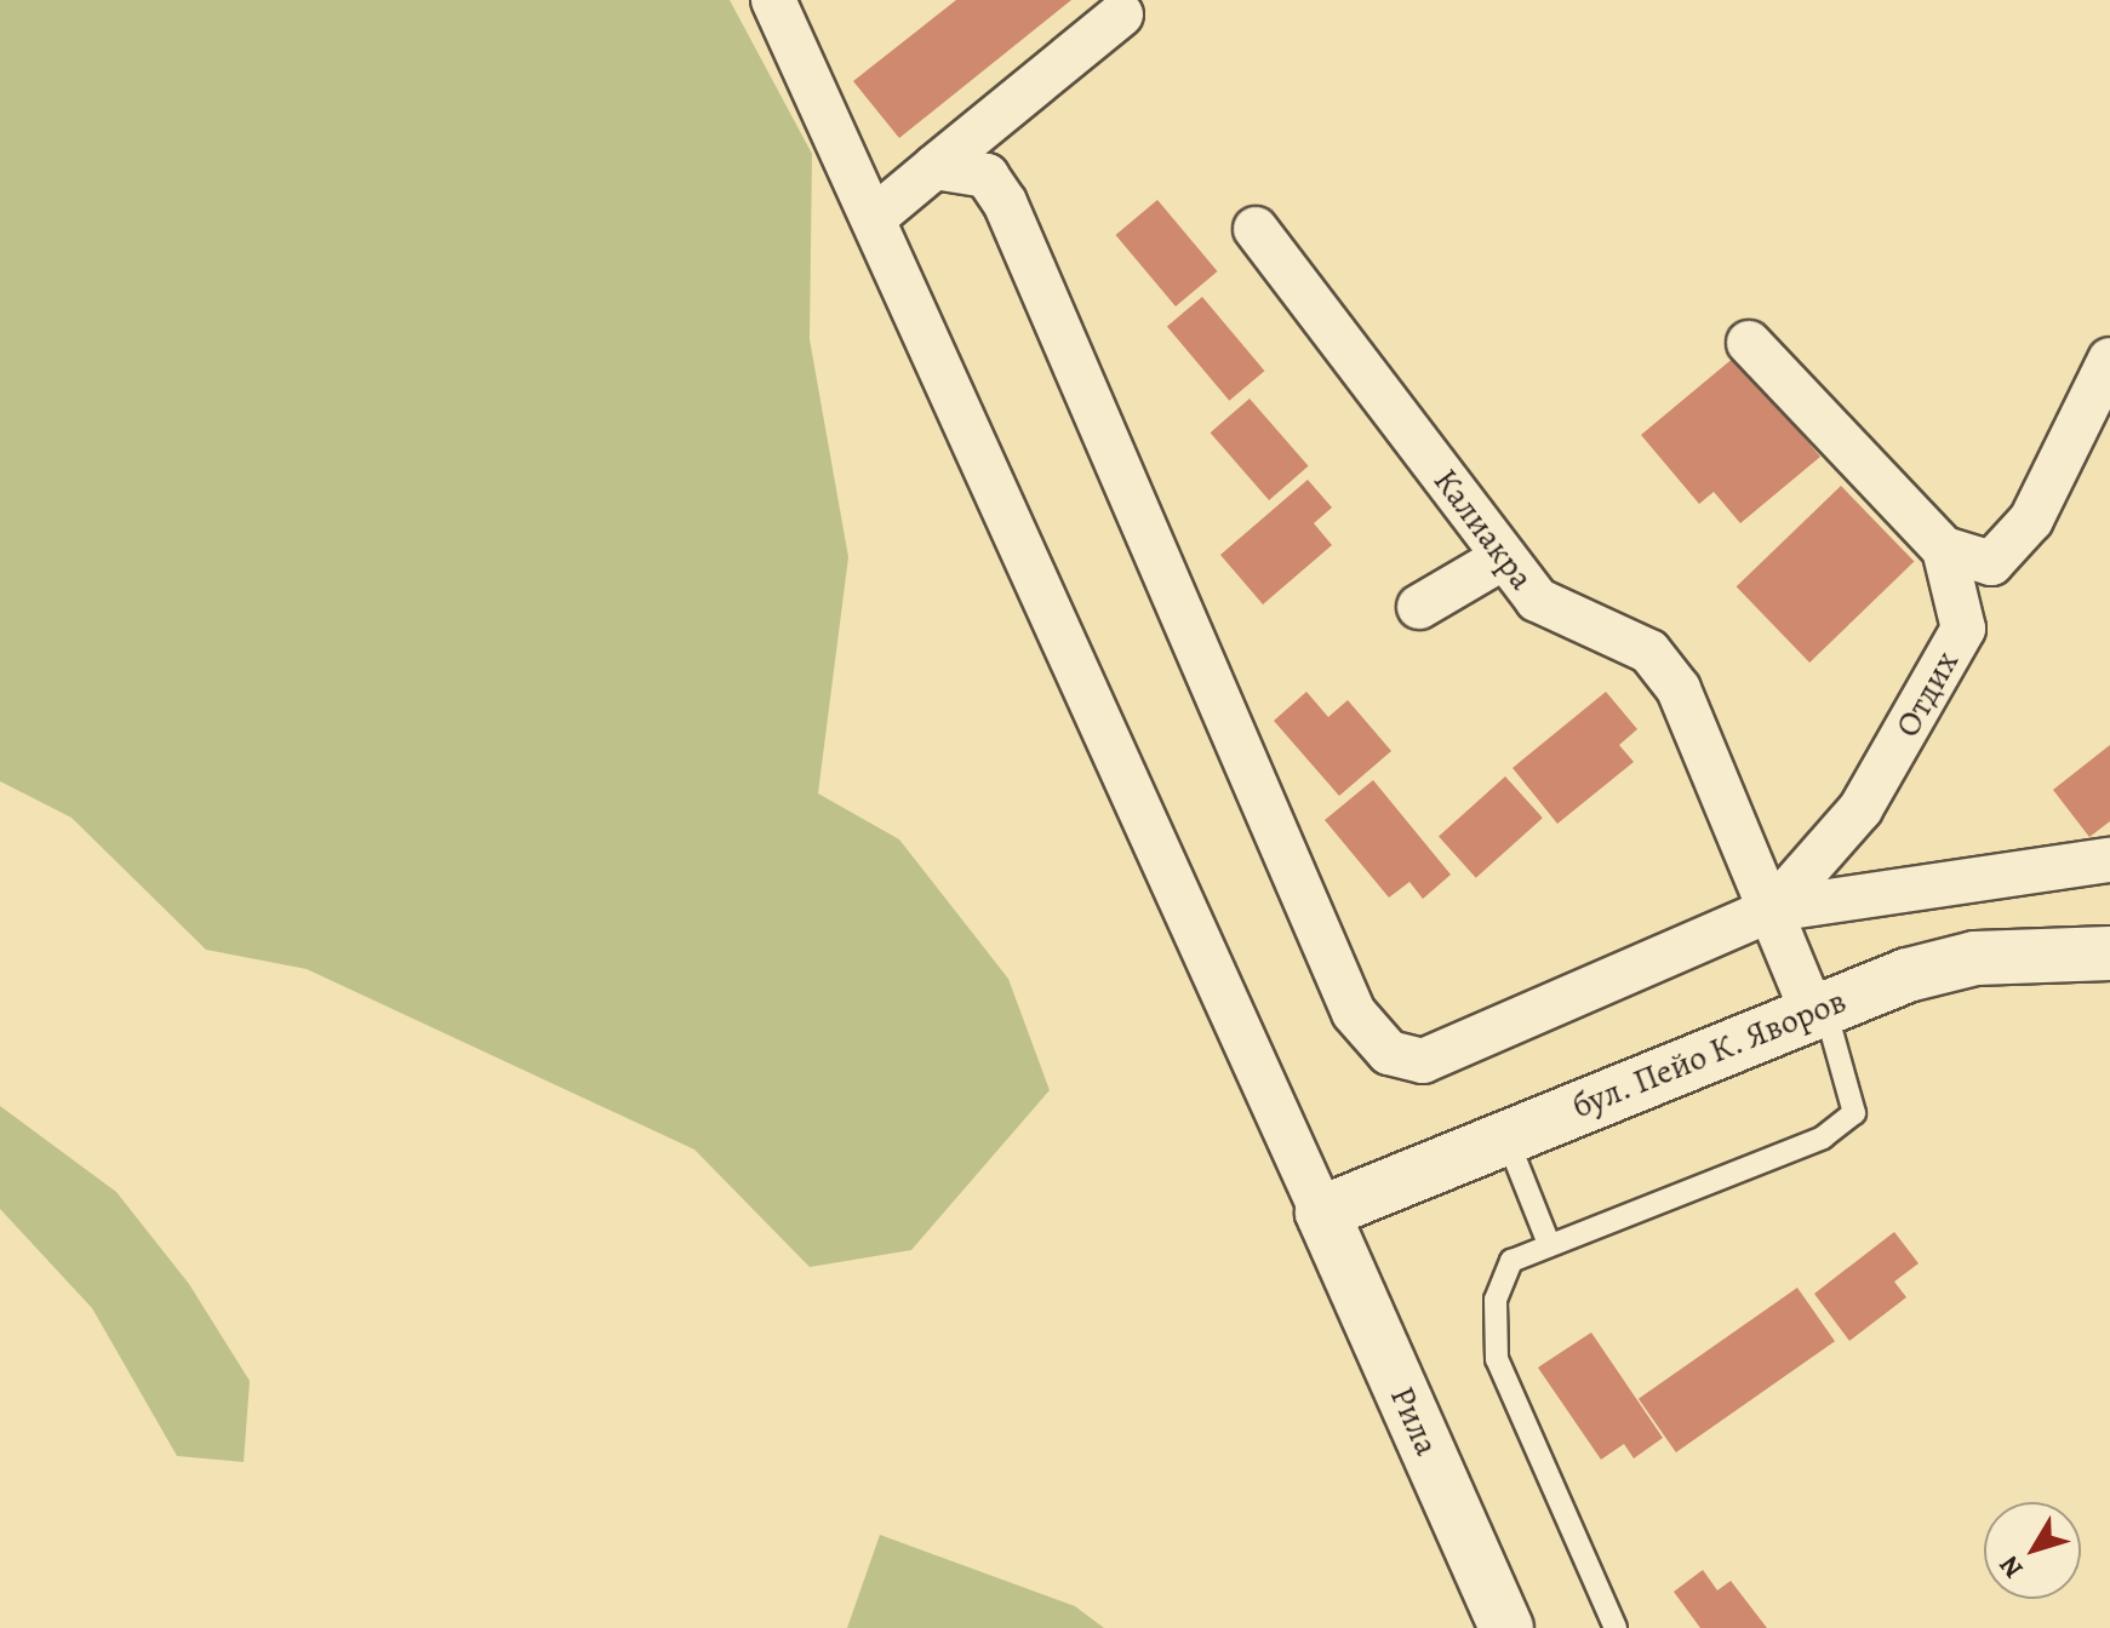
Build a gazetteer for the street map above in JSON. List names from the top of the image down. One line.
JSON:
{"streets":{"street":["Калиакра","Отдих","бул. Пейо К. Яворов","Рила"]},"crossings":[["Калиакра","Отдих"],["Калиакра","бул. Пейо К. Яворов"],["бул. Пейо К. Яворов","Рила"]],"north":"bottom left"}
